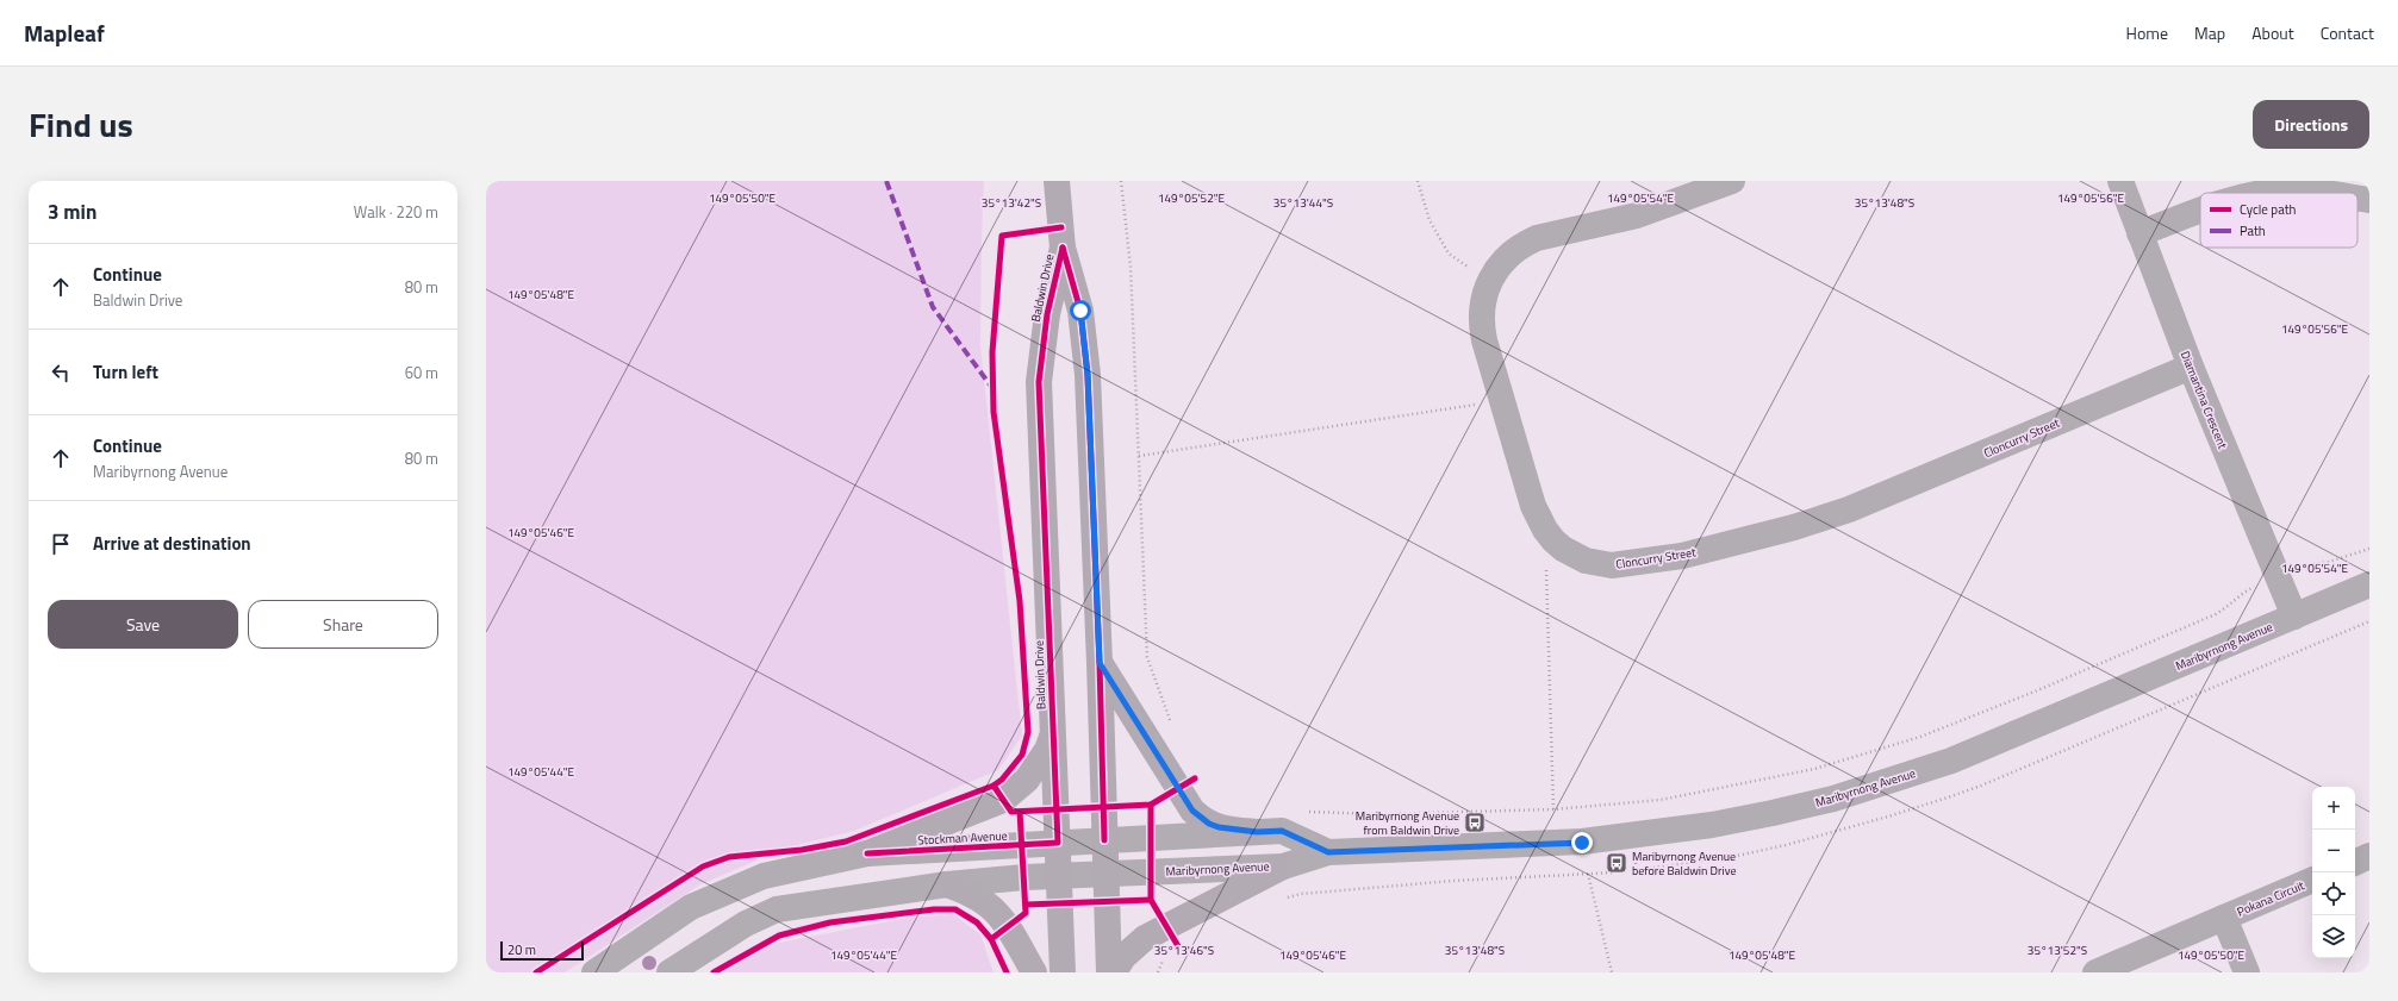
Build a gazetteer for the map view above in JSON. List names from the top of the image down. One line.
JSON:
{"streets":{"main road":["Baldwin Drive"],"street":["Diamantina Crescent","Cloncurry Street","Maribyrnong Avenue","Stockman Avenue","Pokana Circuit"]},"crossings":[["Baldwin Drive","Maribyrnong Avenue"],["Baldwin Drive","Stockman Avenue"],["Diamantina Crescent","Cloncurry Street"],["Diamantina Crescent","Maribyrnong Avenue"],["Maribyrnong Avenue","Stockman Avenue"]],"places":{"bus stop":["Maribyrnong Avenue from Baldwin Drive","Maribyrnong Avenue before Baldwin Drive"]},"legend":["Cycle path","Path"],"scale_bar":"20 m","page":{"header":"Mapleaf","nav":["Home","Map","About","Contact"],"title":"Find us","buttons":["Directions",["Save","Share"]],"heading":["3 min","Walk · 220 m"],"list":[["Continue","Baldwin Drive","80 m"],["Turn left","60 m"],["Continue","Maribyrnong Avenue","80 m"],"Arrive at destination"],"map_buttons":["+","−"],"scale":"20 m"},"coordinates":["149°05'56\"E","149°05'50\"E","149°05'52\"E","149°05'54\"E","35°13'42\"S","35°13'44\"S","35°13'48\"S","149°05'48\"E","149°05'46\"E","149°05'44\"E","35°13'46\"S","35°13'52\"S"]}
